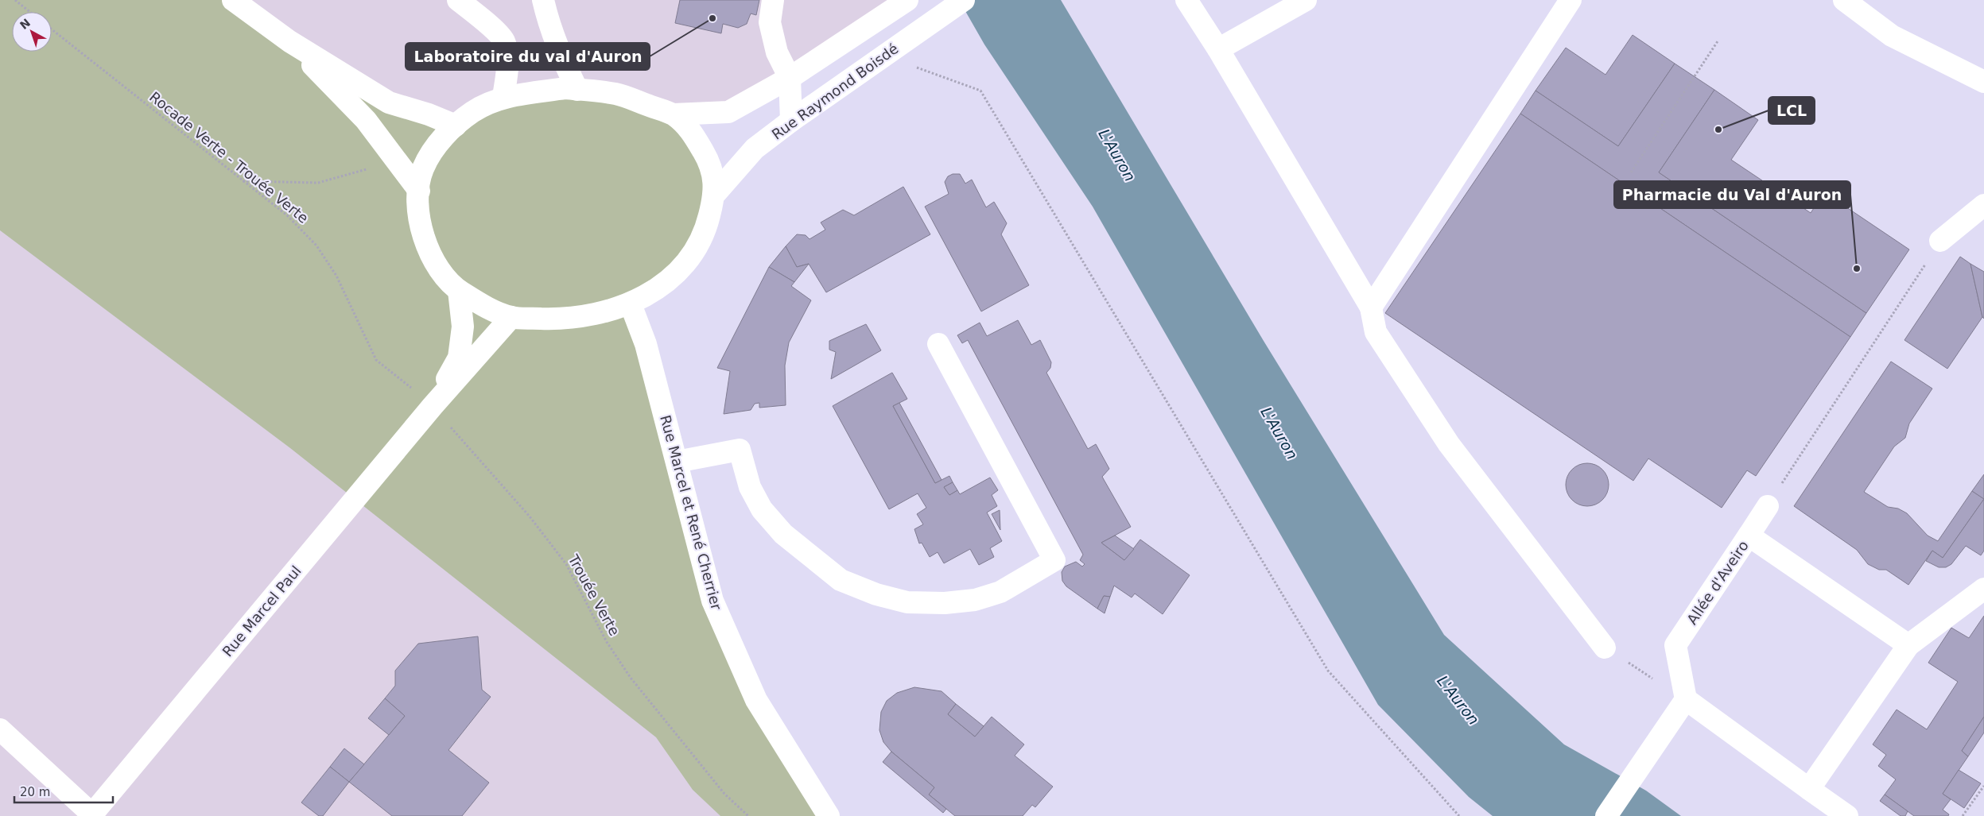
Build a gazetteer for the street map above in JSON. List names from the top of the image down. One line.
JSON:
{"streets":{"street":["Rue Raymond Boisdé","Rue Marcel et René Cherrier","Allée d'Aveiro","Rue Marcel Paul"],"path":["Rocade Verte - Trouée Verte","Trouée Verte"]},"crossings":[["Rocade Verte - Trouée Verte","Trouée Verte"],["Trouée Verte","Rue Marcel Paul"]],"water":["L'Auron"],"places":["Laboratoire du val d'Auron","LCL","Pharmacie du Val d'Auron"],"scale_bar":"20 m","north":"top left"}
